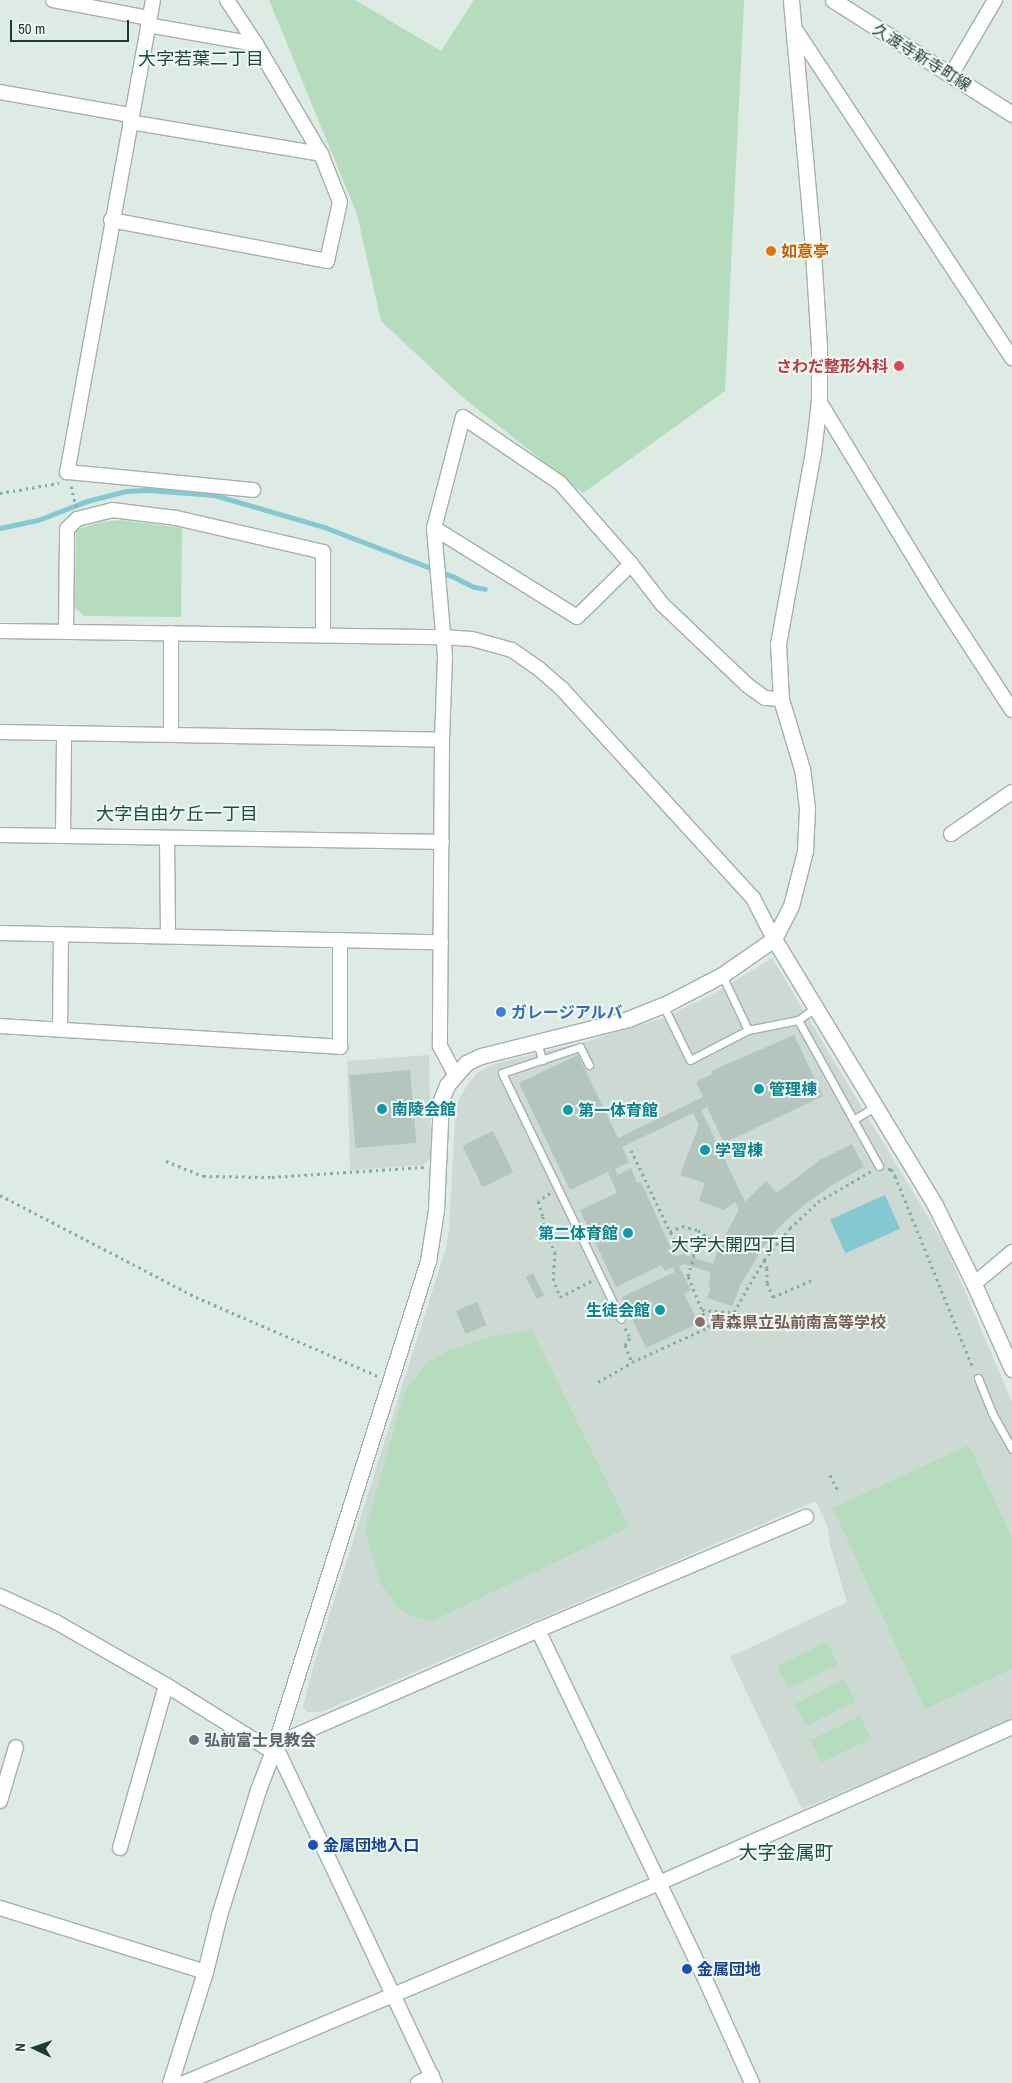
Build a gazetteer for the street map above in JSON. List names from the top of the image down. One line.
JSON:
{"streets":{"street":["久渡寺新寺町線"]},"districts":["大字若葉二丁目","大字自由ケ丘一丁目","大字大開四丁目","大字金属町"],"places":["如意亭","さわだ整形外科","ガレージアルバ","管理棟","南陵会館","第一体育館","学習棟","第二体育館","生徒会館","青森県立弘前南高等学校","弘前富士見教会","金属団地入口","金属団地"],"scale_bar":"50 m","north":"left"}
